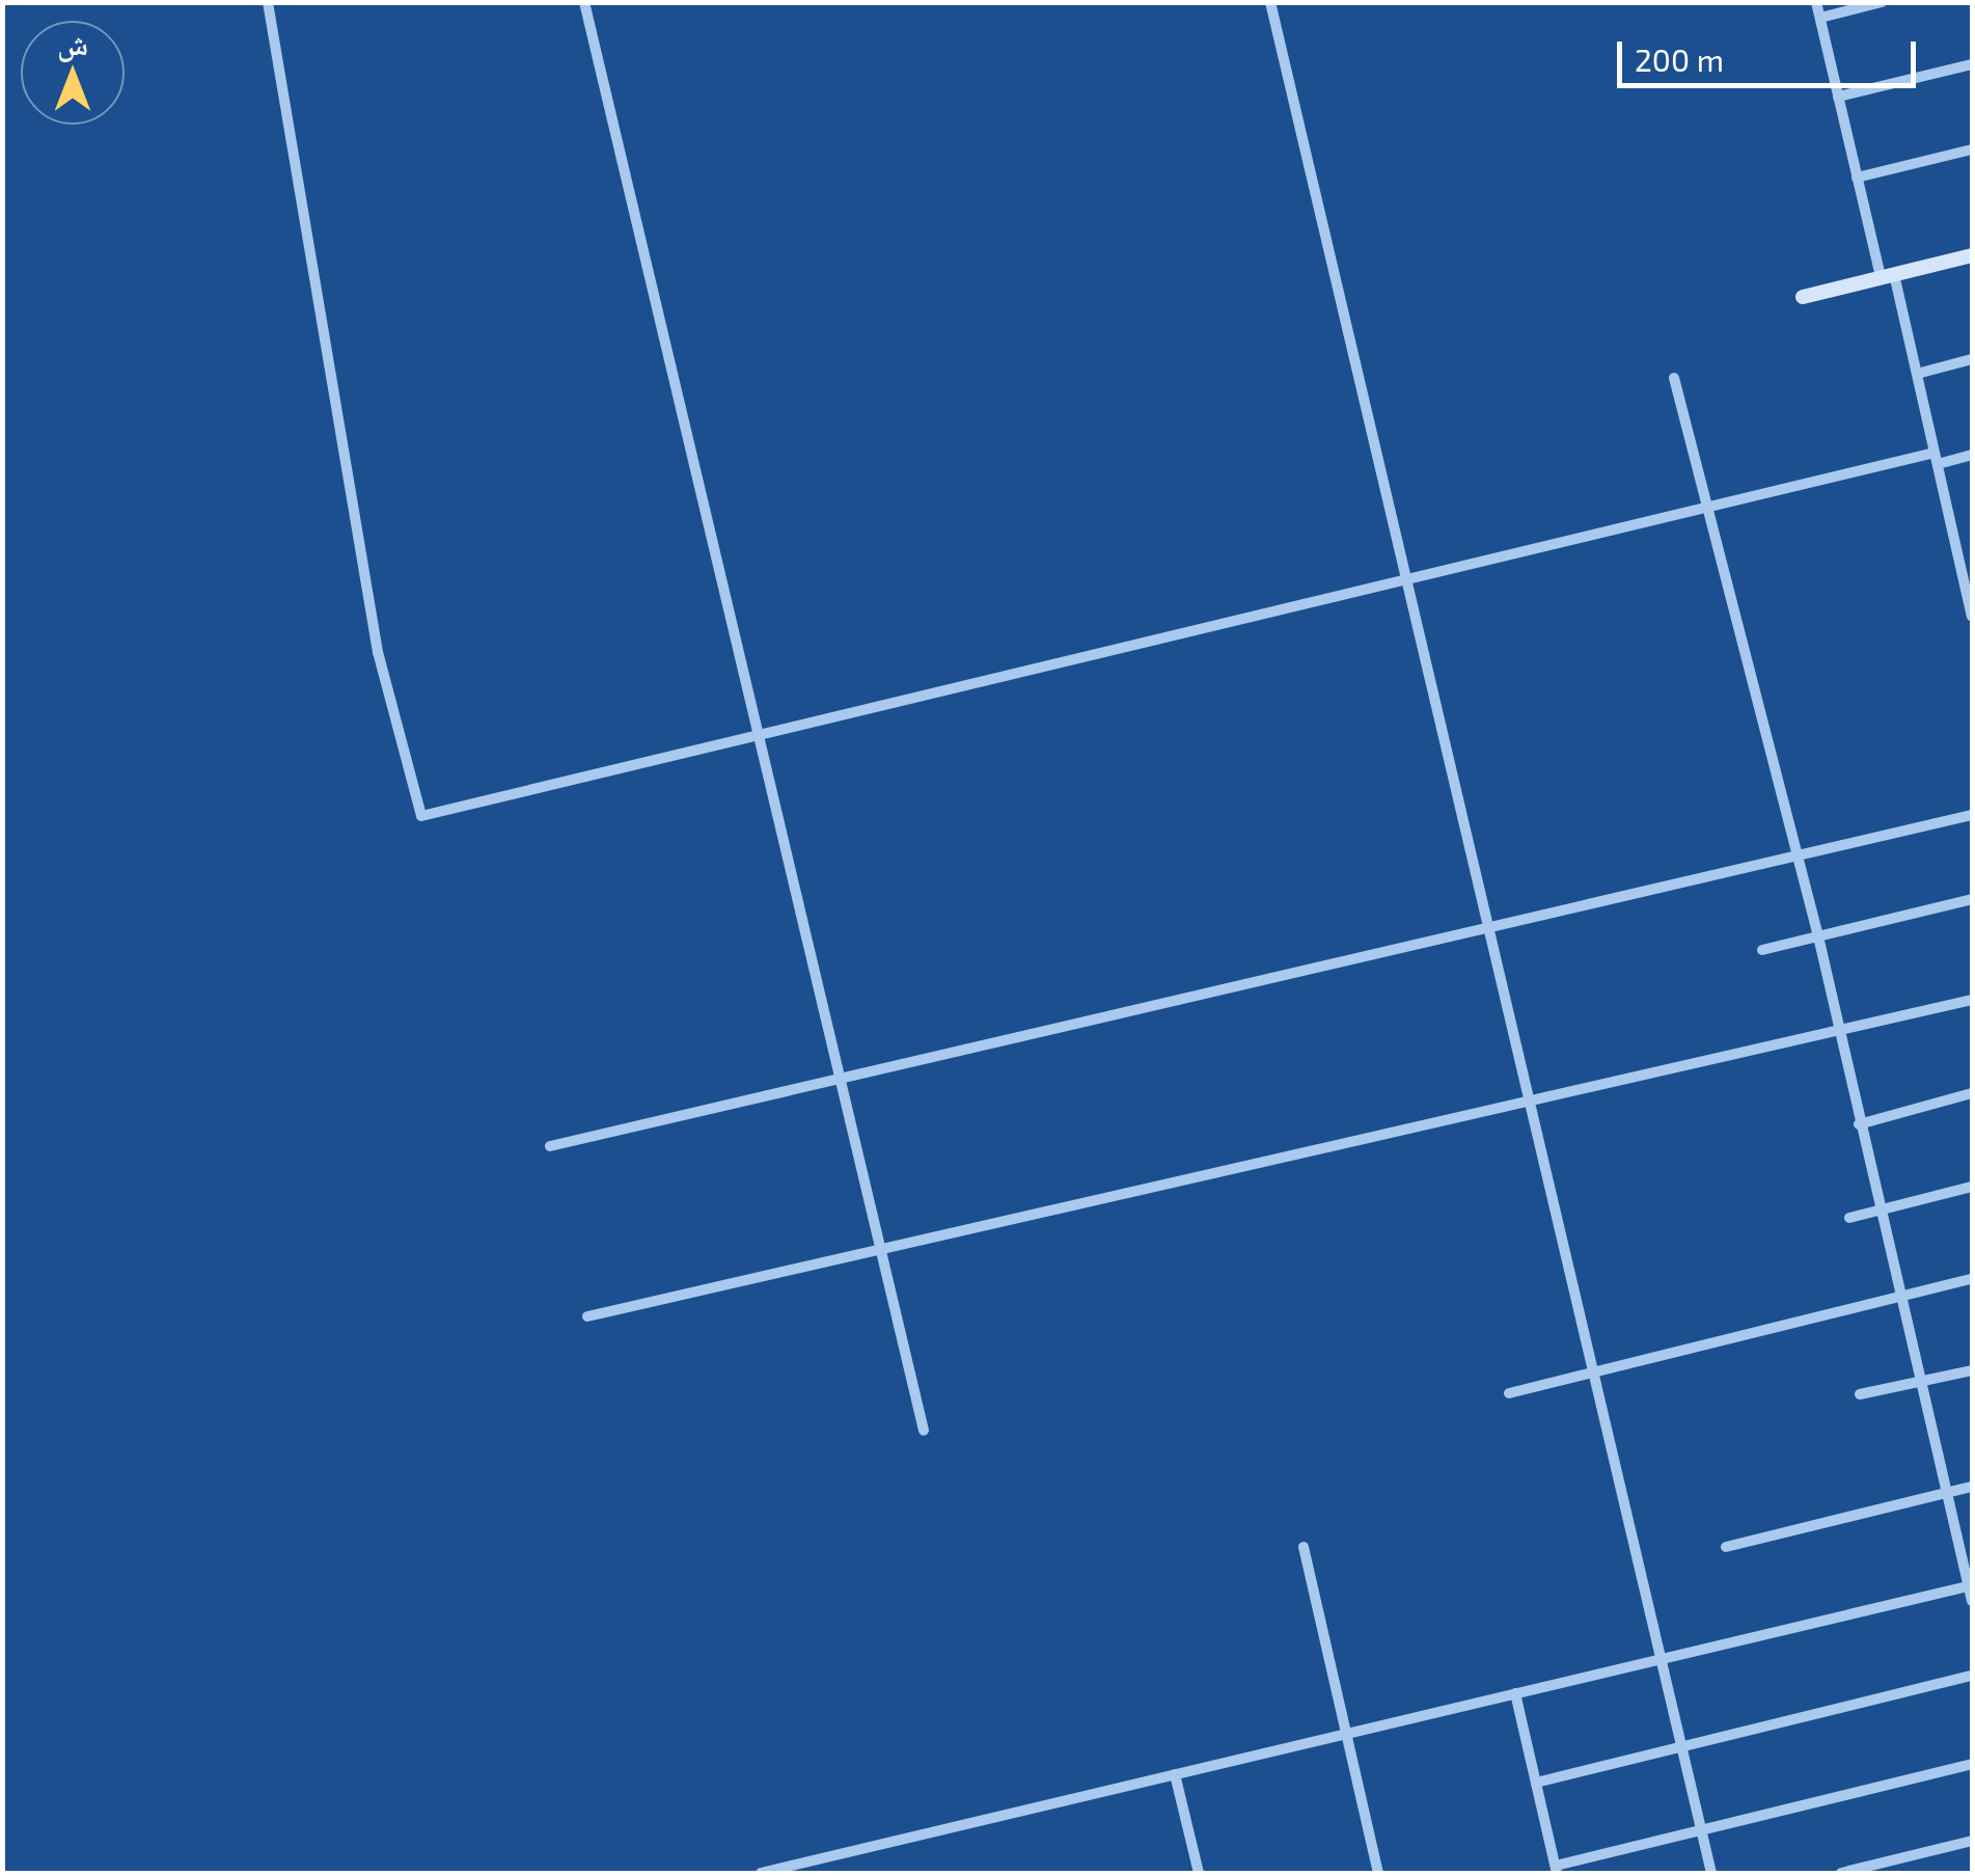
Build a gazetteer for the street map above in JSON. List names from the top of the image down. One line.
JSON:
{"scale_bar":"200 m","north":"top"}
